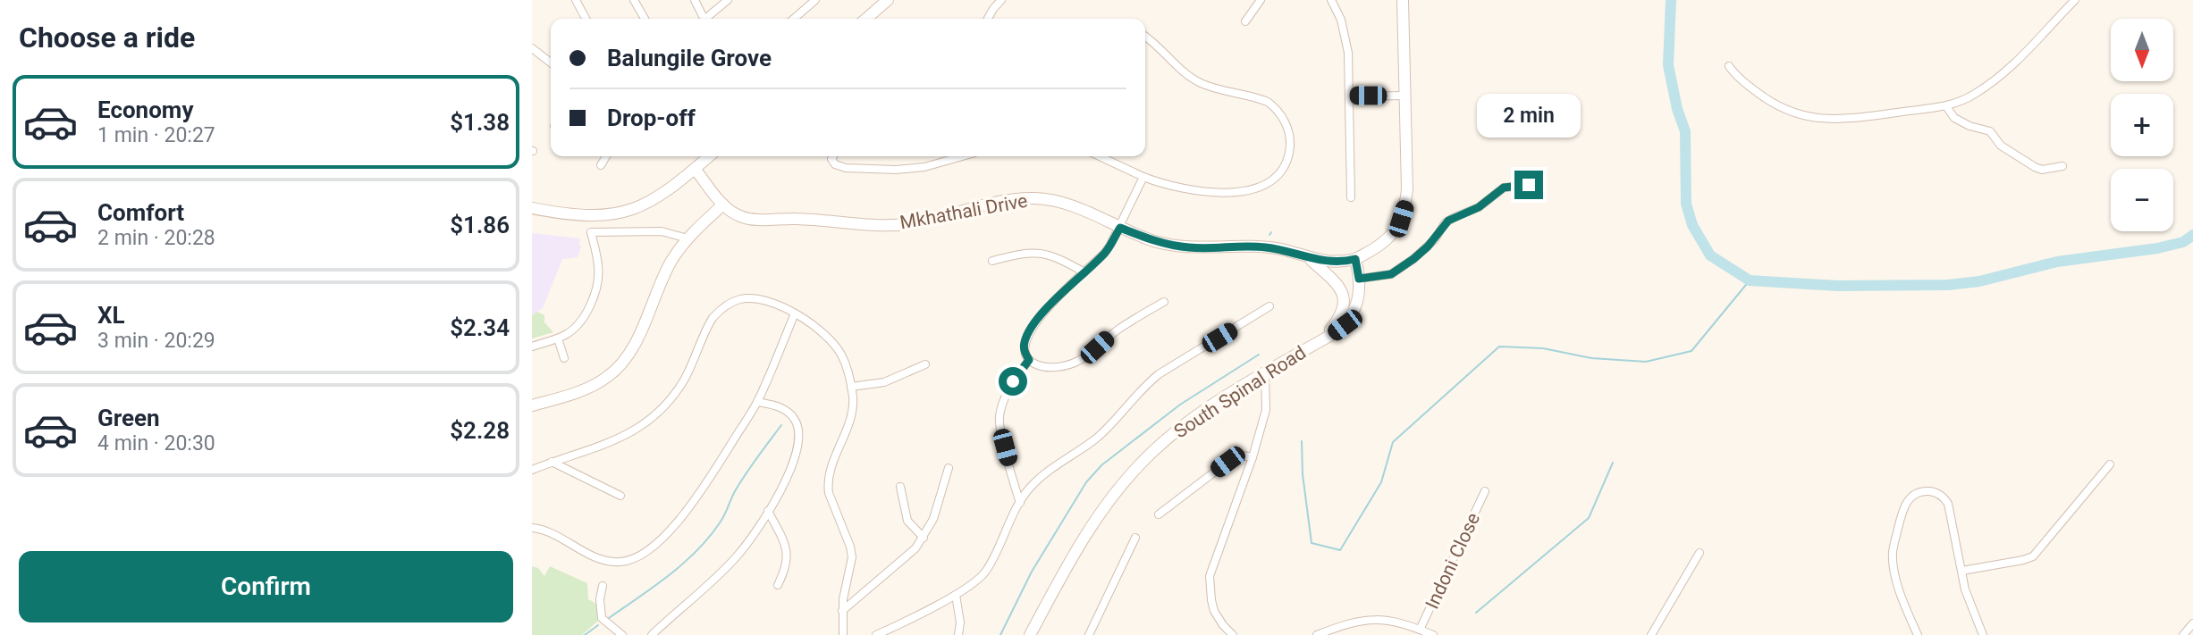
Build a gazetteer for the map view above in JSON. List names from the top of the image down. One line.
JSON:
{"streets":{"street":["Mkhathali Drive","South Spinal Road","Indoni Close"]},"crossings":[["Mkhathali Drive","South Spinal Road"]],"north":"bottom","page":{"heading":"Choose a ride","map_buttons":["+","−"],"banner":["Balungile Grove","Drop-off"],"list":[{"name":"Economy","note":"1 min · 20:27","value":"$1.38"},{"name":"Comfort","note":"2 min · 20:28","value":"$1.86"},{"name":"XL","note":"3 min · 20:29","value":"$2.34"},{"name":"Green","note":"4 min · 20:30","value":"$2.28"}],"bubble":"2 min","buttons":"Confirm"}}
